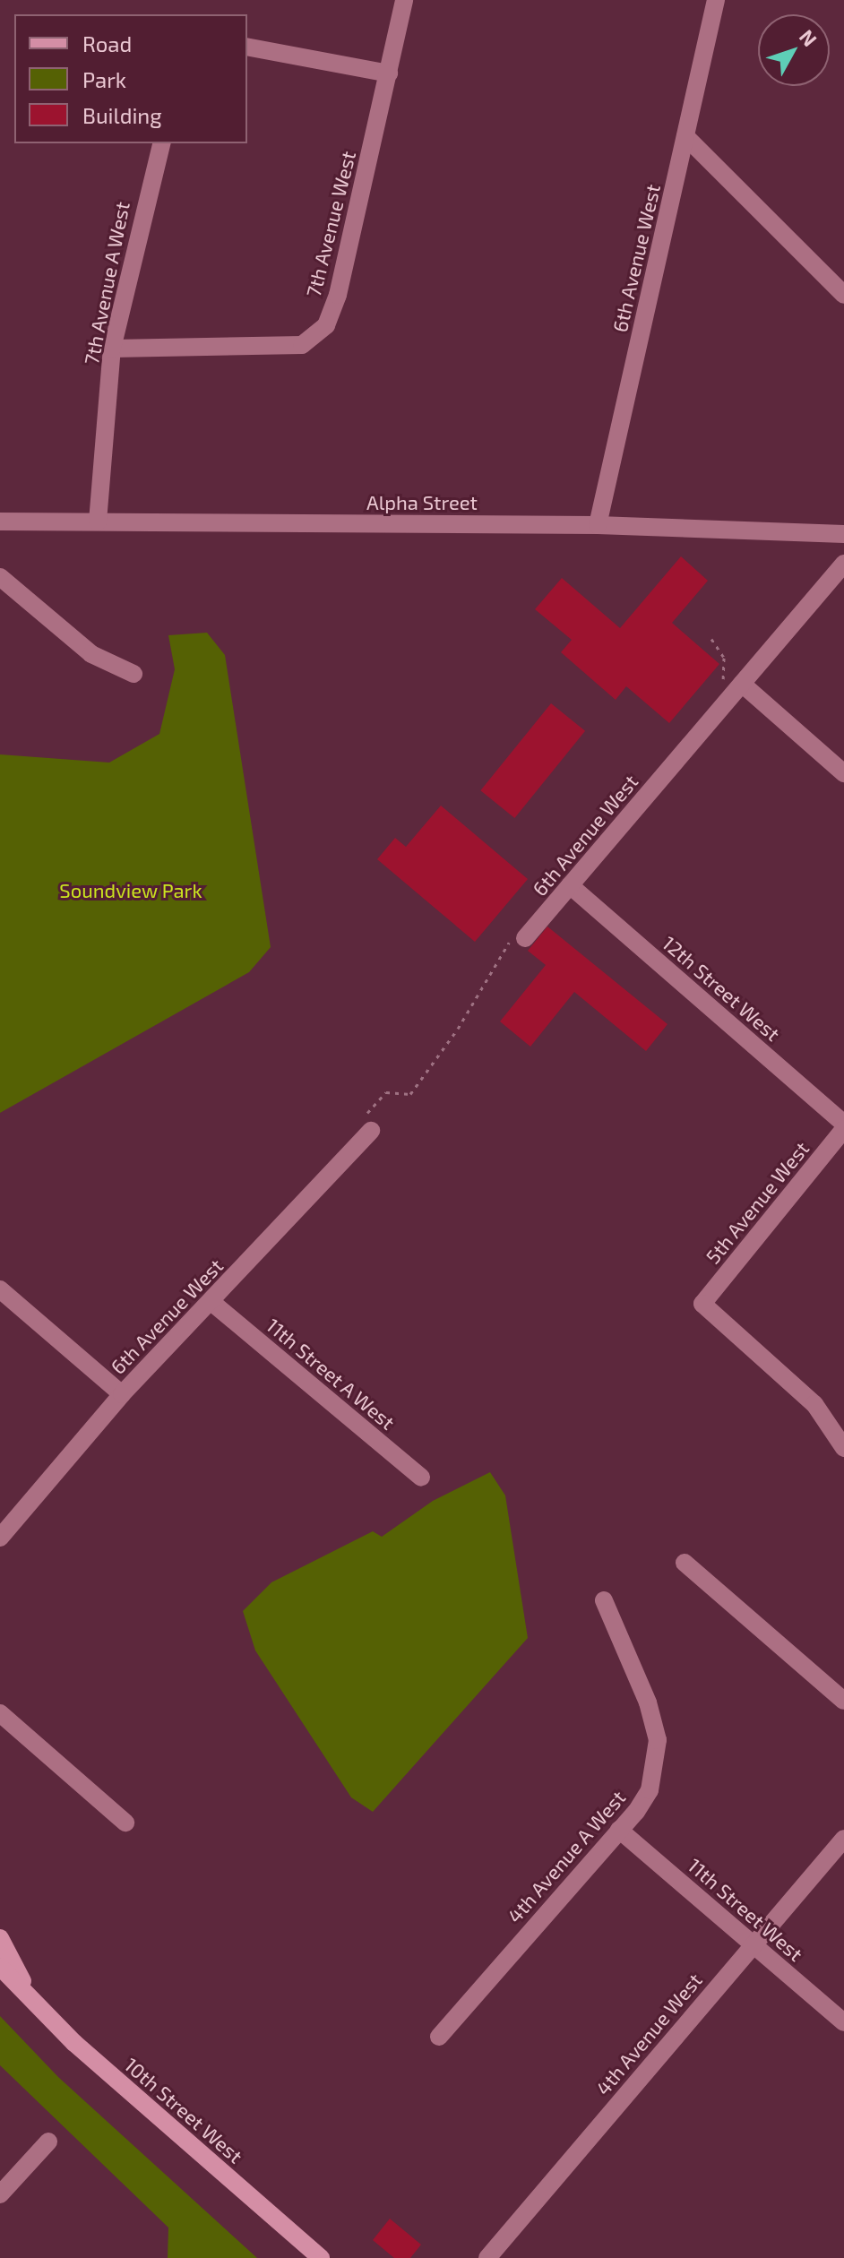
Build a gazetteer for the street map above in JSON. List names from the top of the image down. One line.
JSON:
{"streets":{"main road":["10th Street West"],"street":["7th Avenue West","6th Avenue West","7th Avenue A West","Alpha Street","12th Street West","5th Avenue West","11th Street A West","4th Avenue A West","11th Street West","4th Avenue West"]},"crossings":[["7th Avenue West","7th Avenue A West"],["6th Avenue West","Alpha Street"],["6th Avenue West","12th Street West"],["6th Avenue West","11th Street A West"],["7th Avenue A West","Alpha Street"],["4th Avenue A West","11th Street West"],["11th Street West","4th Avenue West"]],"parks":["Soundview Park"],"legend":["Road","Park","Building"],"north":"top right"}
